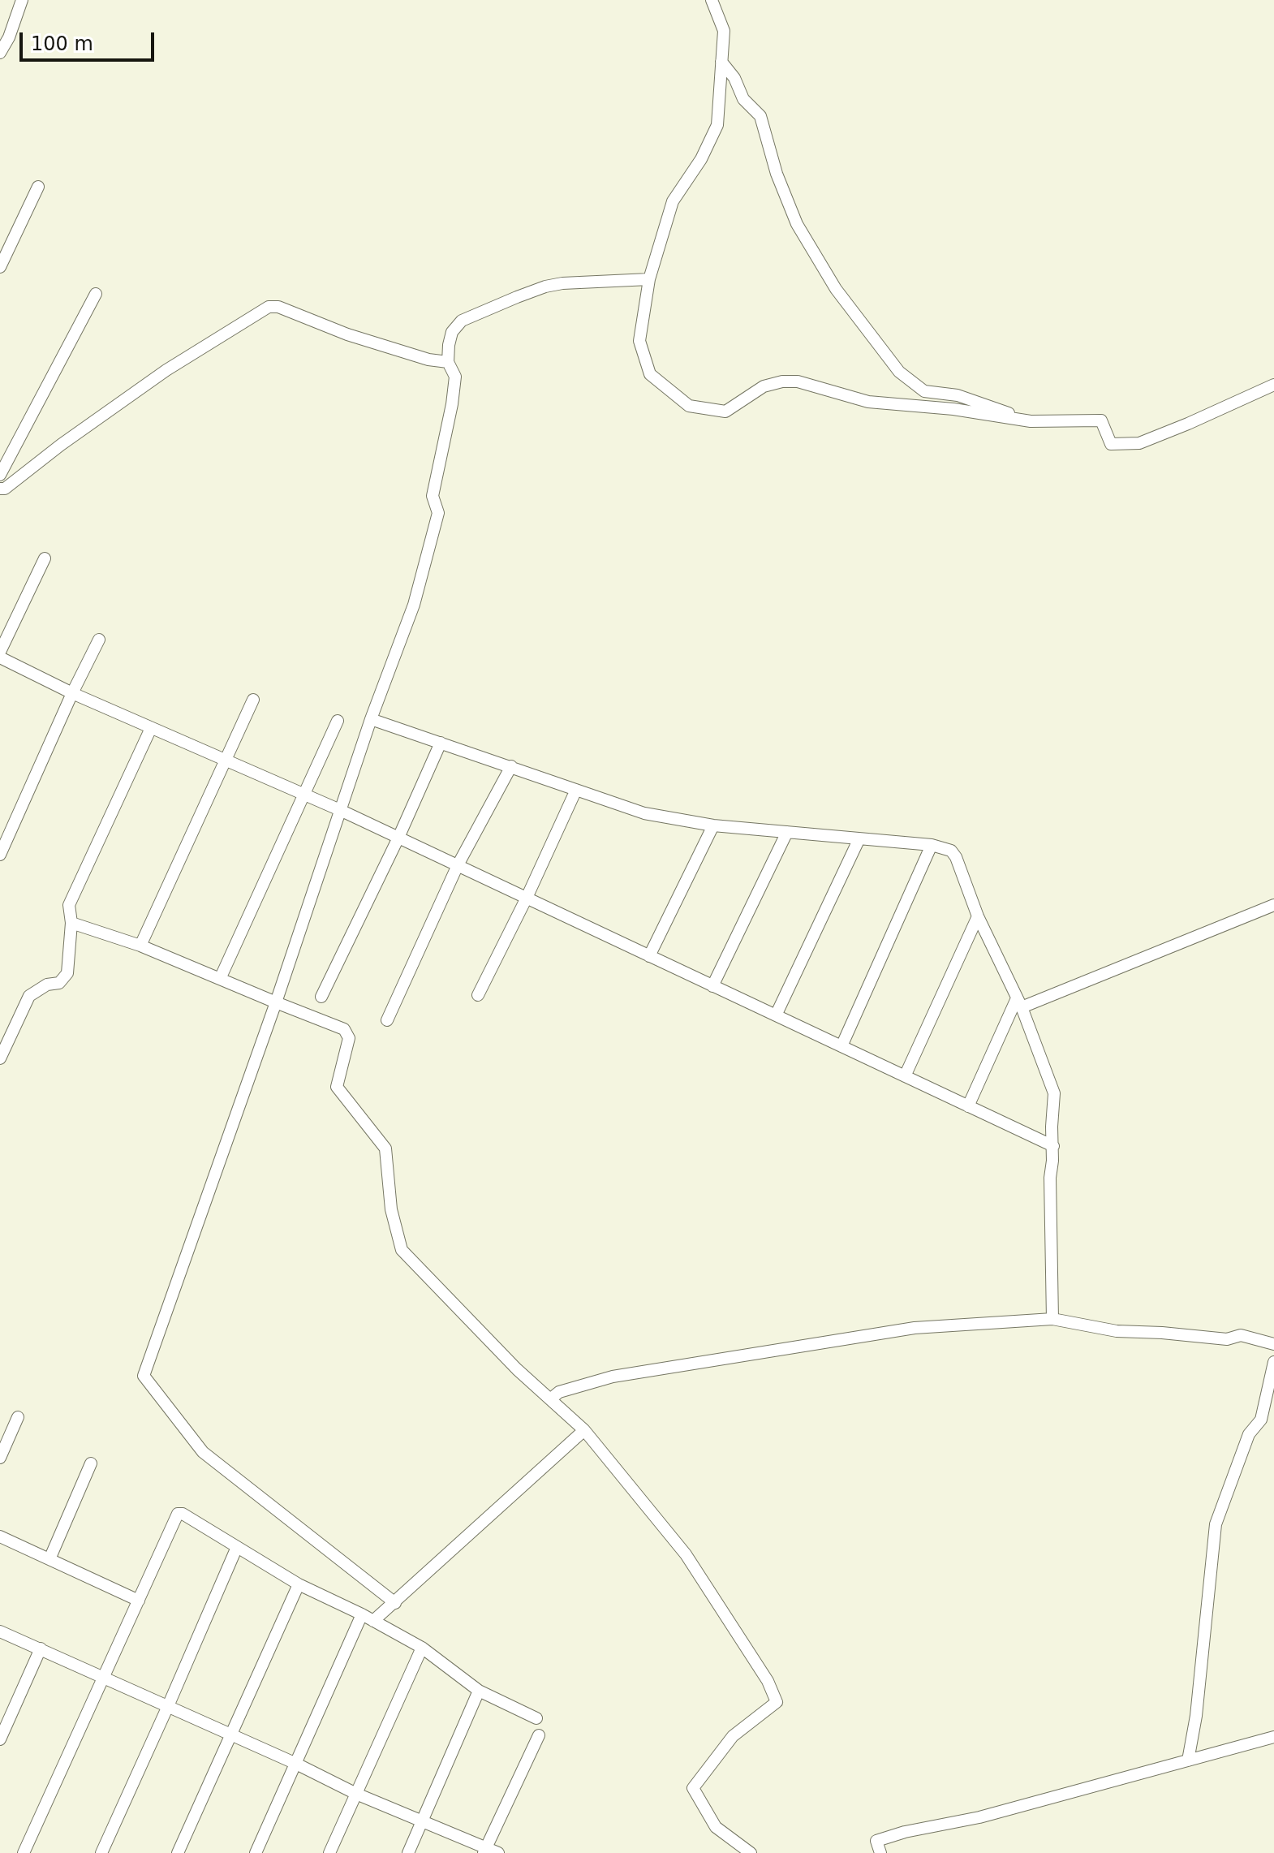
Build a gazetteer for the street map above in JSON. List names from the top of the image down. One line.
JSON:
{"scale_bar":"100 m"}
